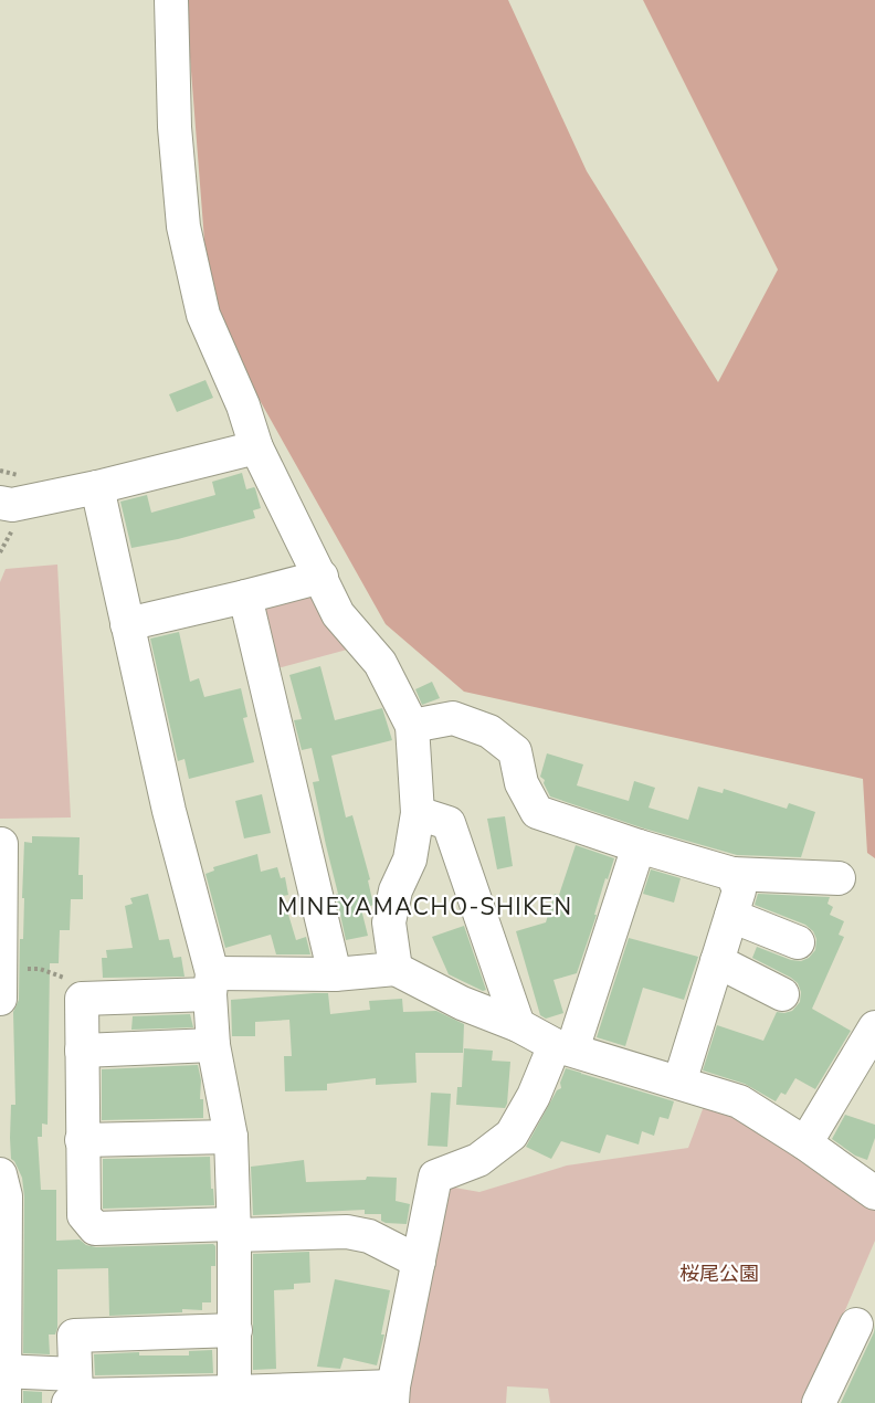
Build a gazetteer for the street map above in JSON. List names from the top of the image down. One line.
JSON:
{"districts":["MINEYAMACHO-SHIKEN"],"parks":["桜尾公園"]}
